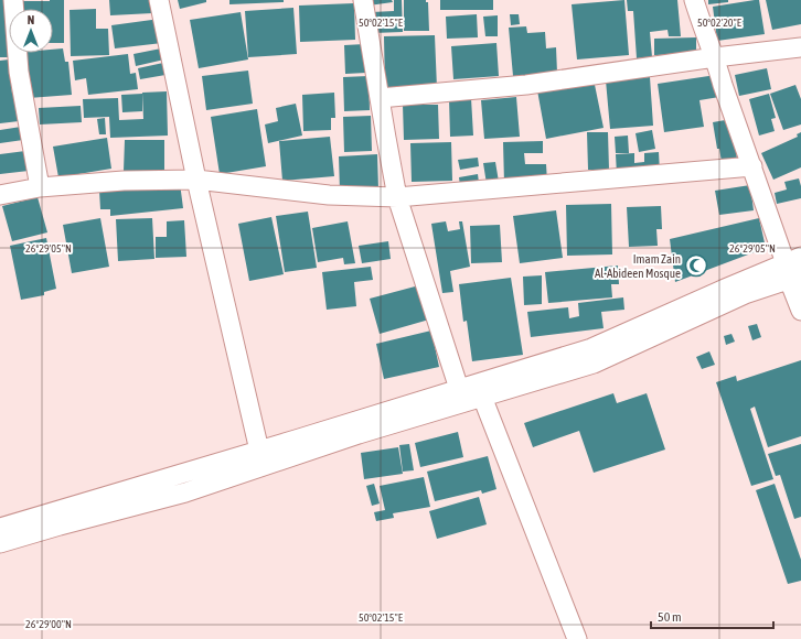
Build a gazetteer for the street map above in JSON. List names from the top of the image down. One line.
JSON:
{"places":{"mosque":["Imam Zain Al-Abideen Mosque"]},"scale_bar":"50 m","north":"top","coordinates":["50°02'15\"E","50°02'20\"E","26°29'05\"N","26°29'00\"N"]}
